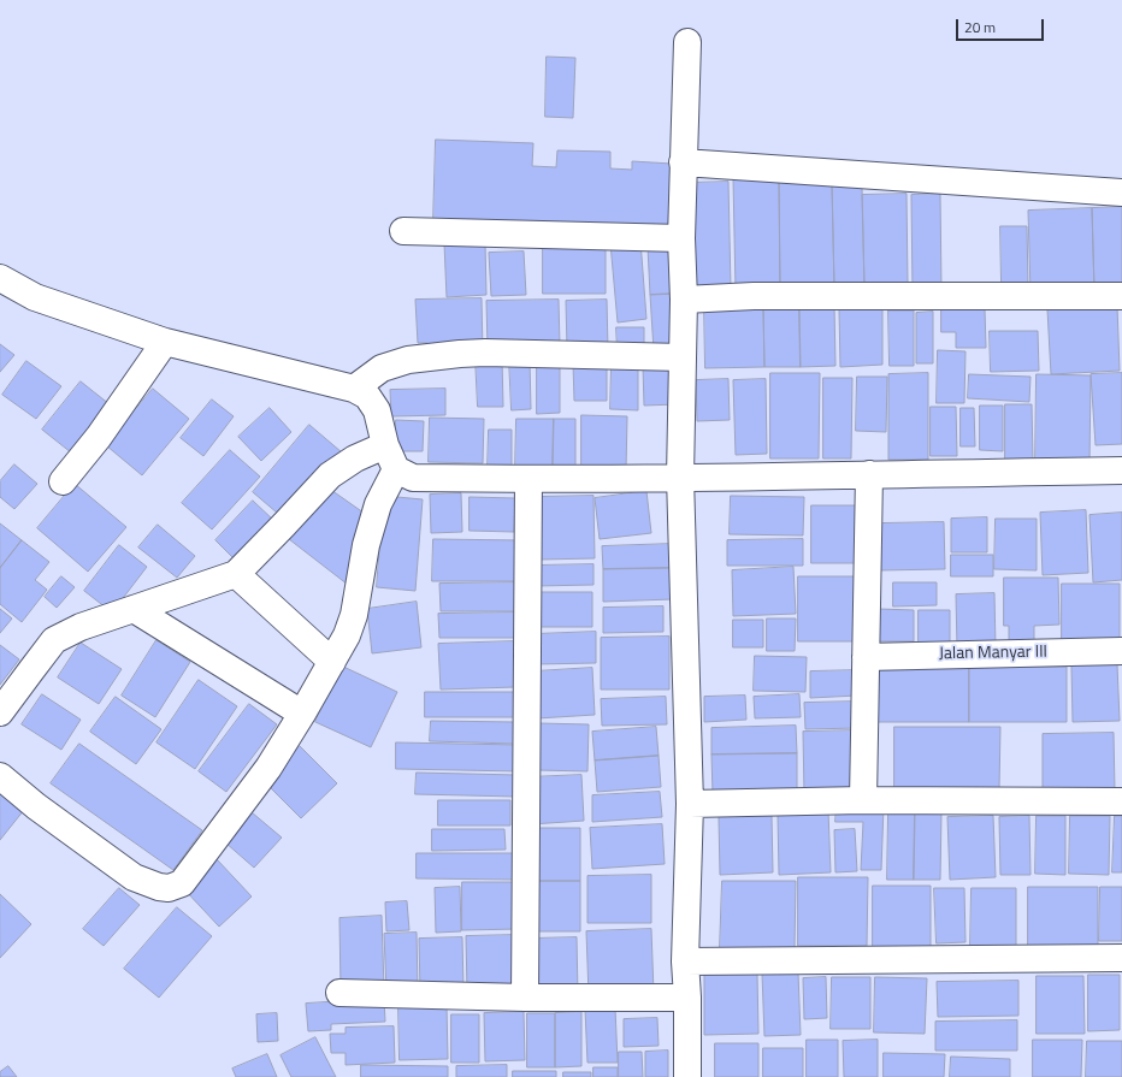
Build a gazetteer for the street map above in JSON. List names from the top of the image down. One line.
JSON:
{"streets":{"street":["Jalan Manyar III"]},"scale_bar":"20 m"}
